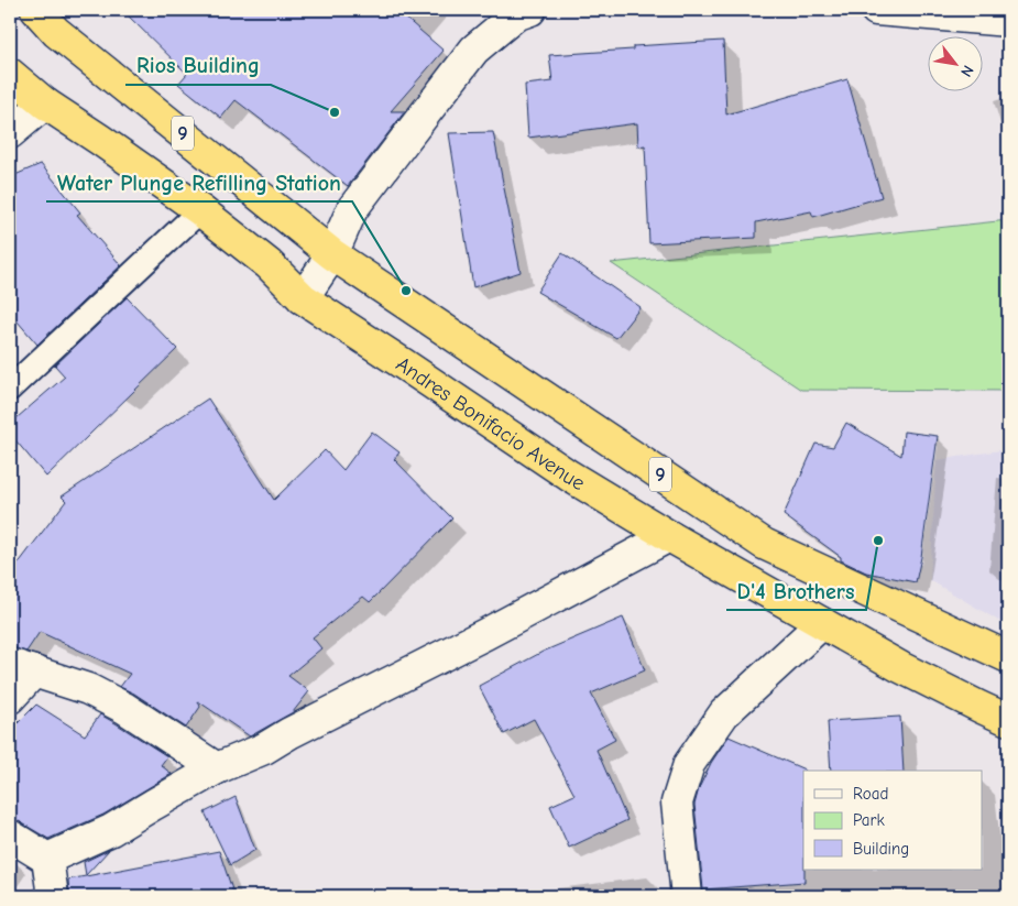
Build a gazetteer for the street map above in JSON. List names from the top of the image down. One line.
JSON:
{"streets":{"highway":["9","Andres Bonifacio Avenue"]},"places":["Rios Building","Water Plunge Refilling Station","D'4 Brothers"],"legend":["Road","Park","Building"],"north":"bottom right"}
